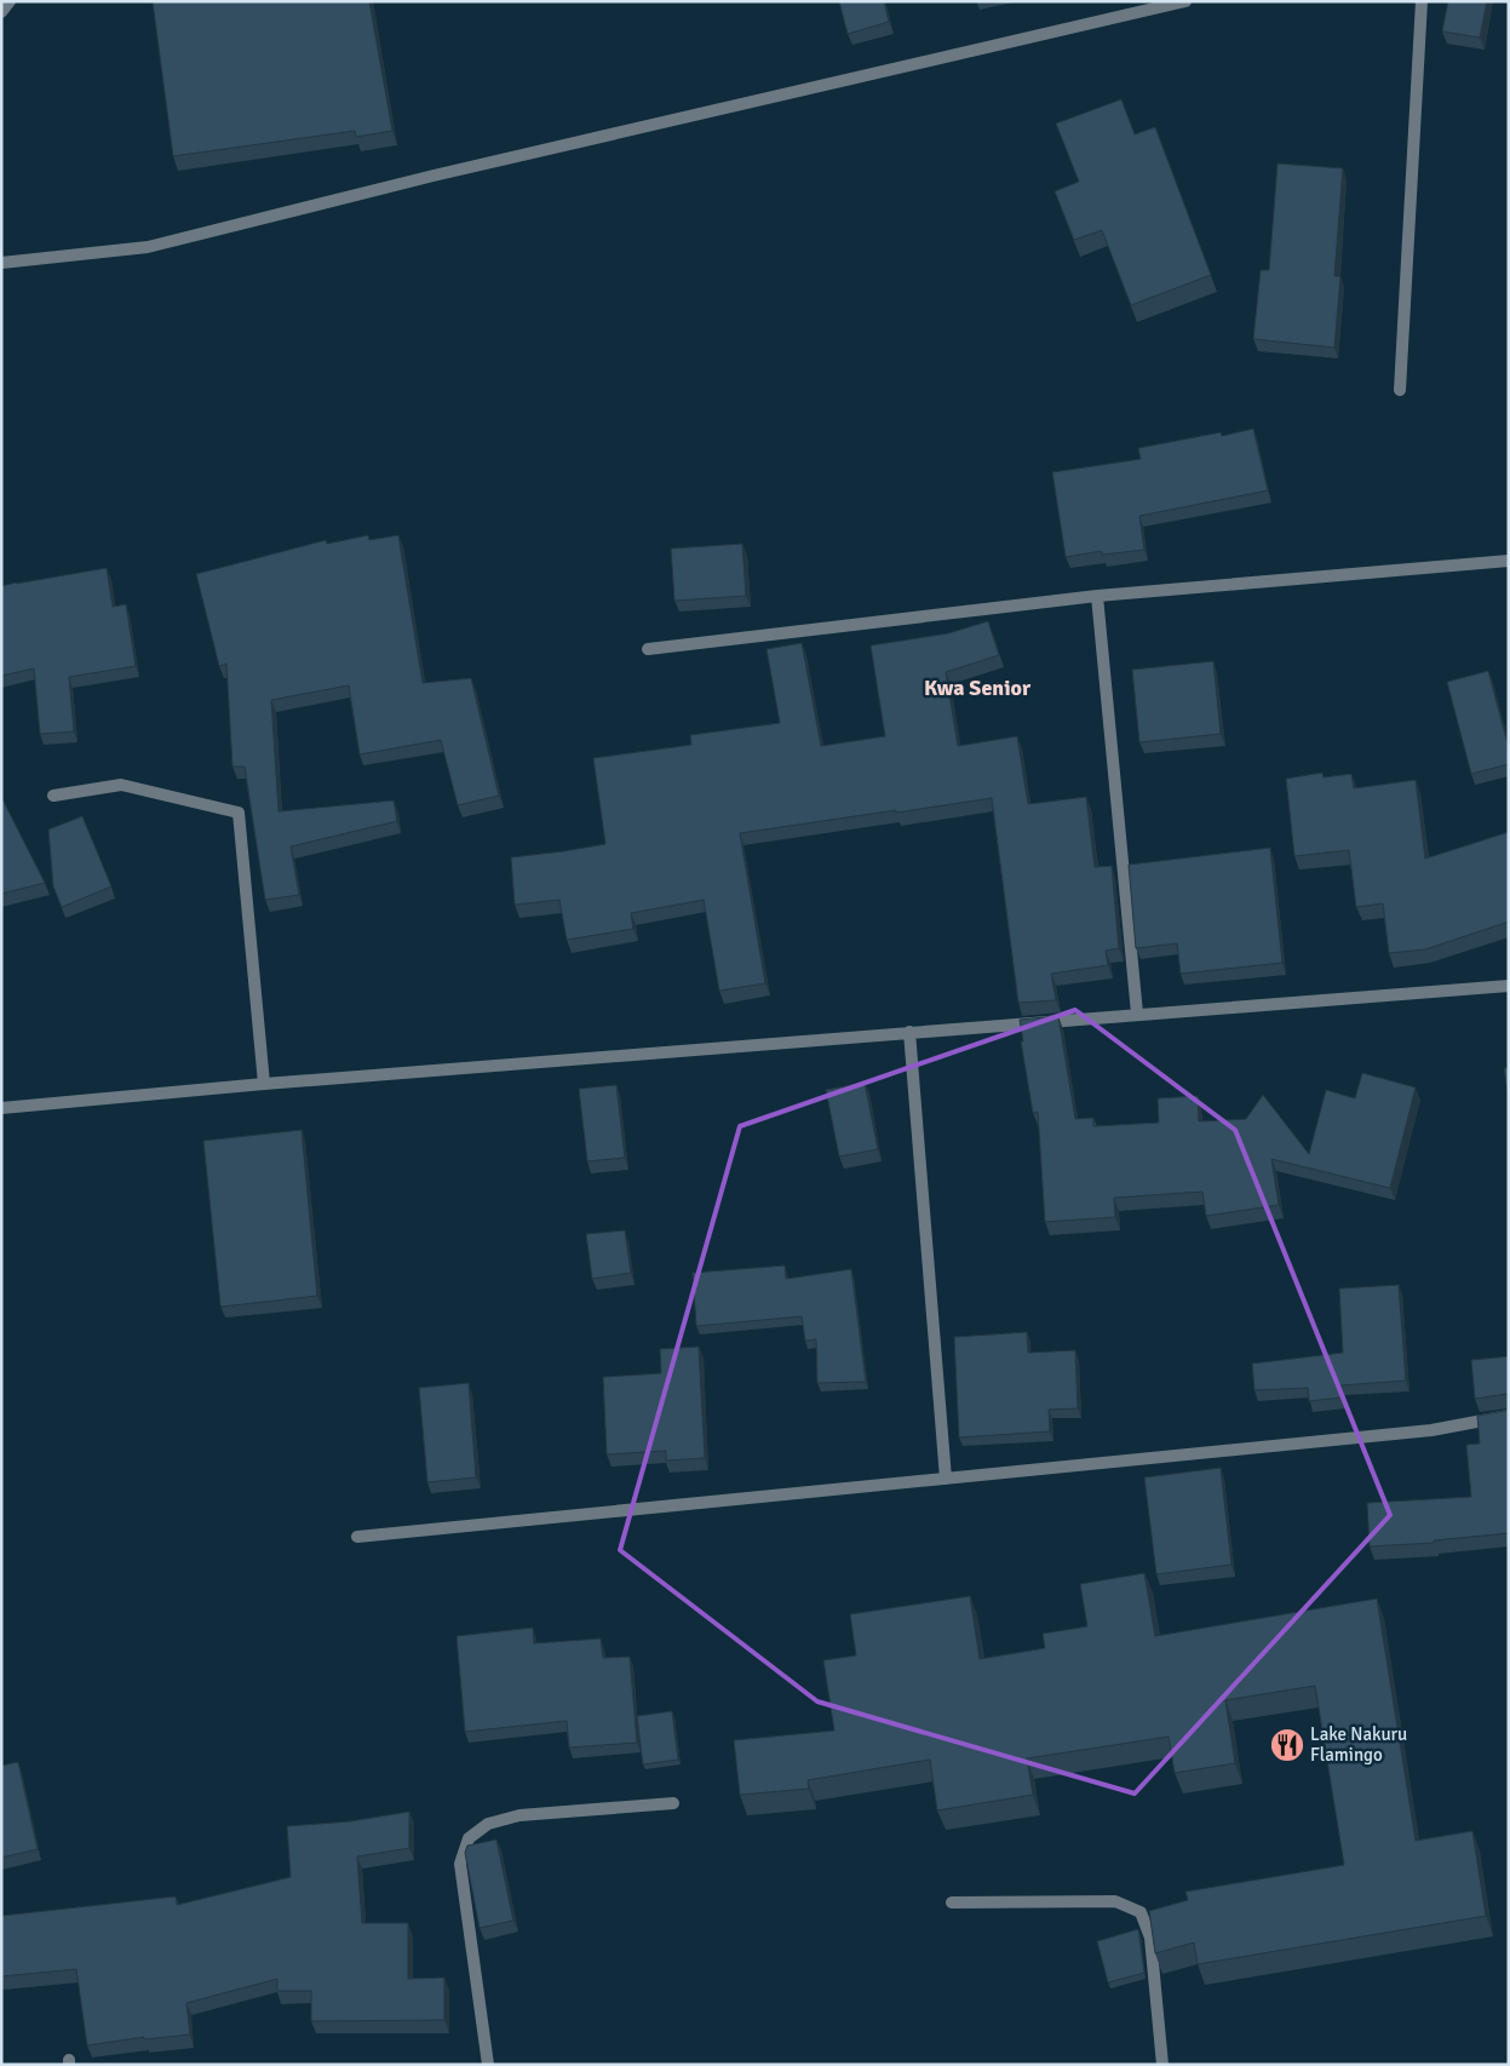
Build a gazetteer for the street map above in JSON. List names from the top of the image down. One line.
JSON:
{"districts":["Kwa Senior"],"places":{"restaurant":["Lake Nakuru Flamingo"]}}
